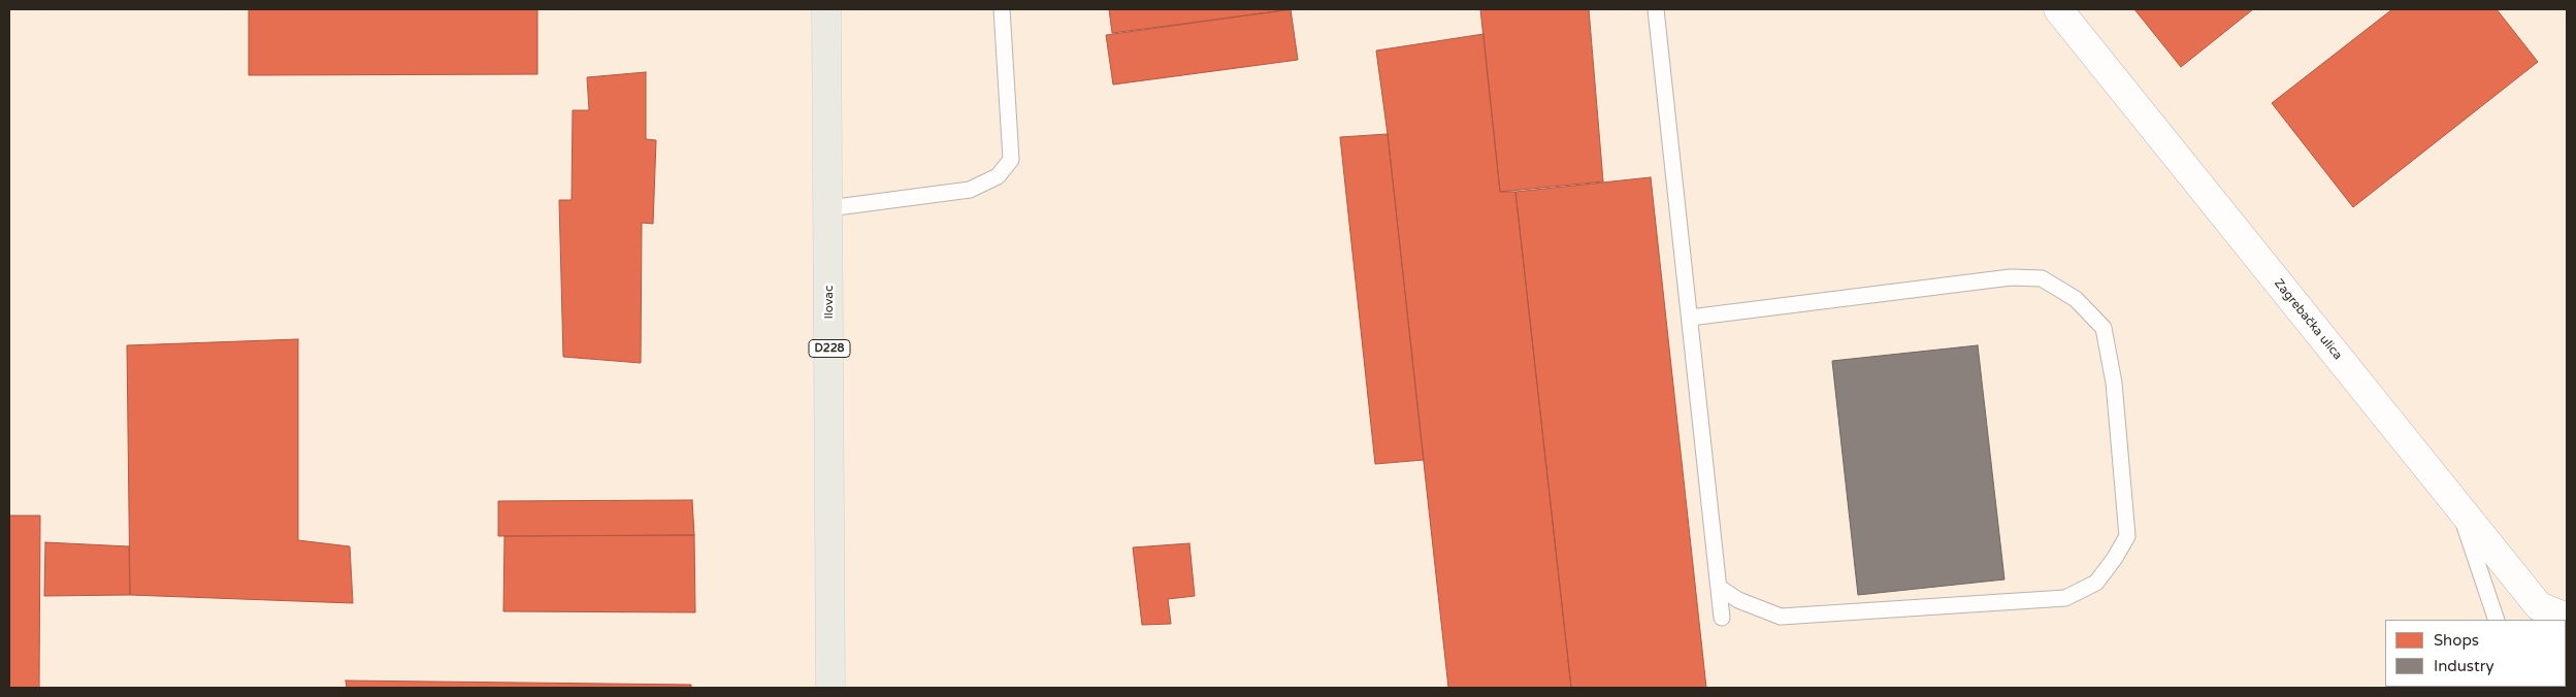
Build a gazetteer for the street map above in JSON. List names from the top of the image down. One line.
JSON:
{"streets":{"main road":["Ilovac","D228"],"street":["Zagrebačka ulica"]},"legend":["Shops","Industry"]}
